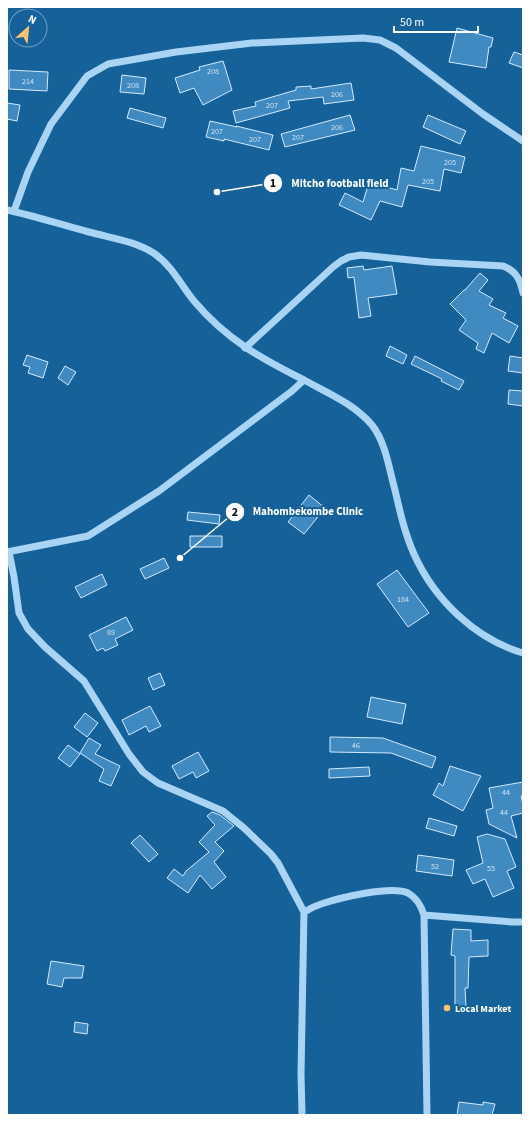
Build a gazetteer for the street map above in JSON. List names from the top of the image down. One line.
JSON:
{"places":["Mitcho football field","Mahombekombe Clinic","Local Market"],"house_numbers":["208","214","208","206","207","206","207","207","207","205","205","184","89","46","44","44","52","55"],"scale_bar":"50 m","north":"top right"}
